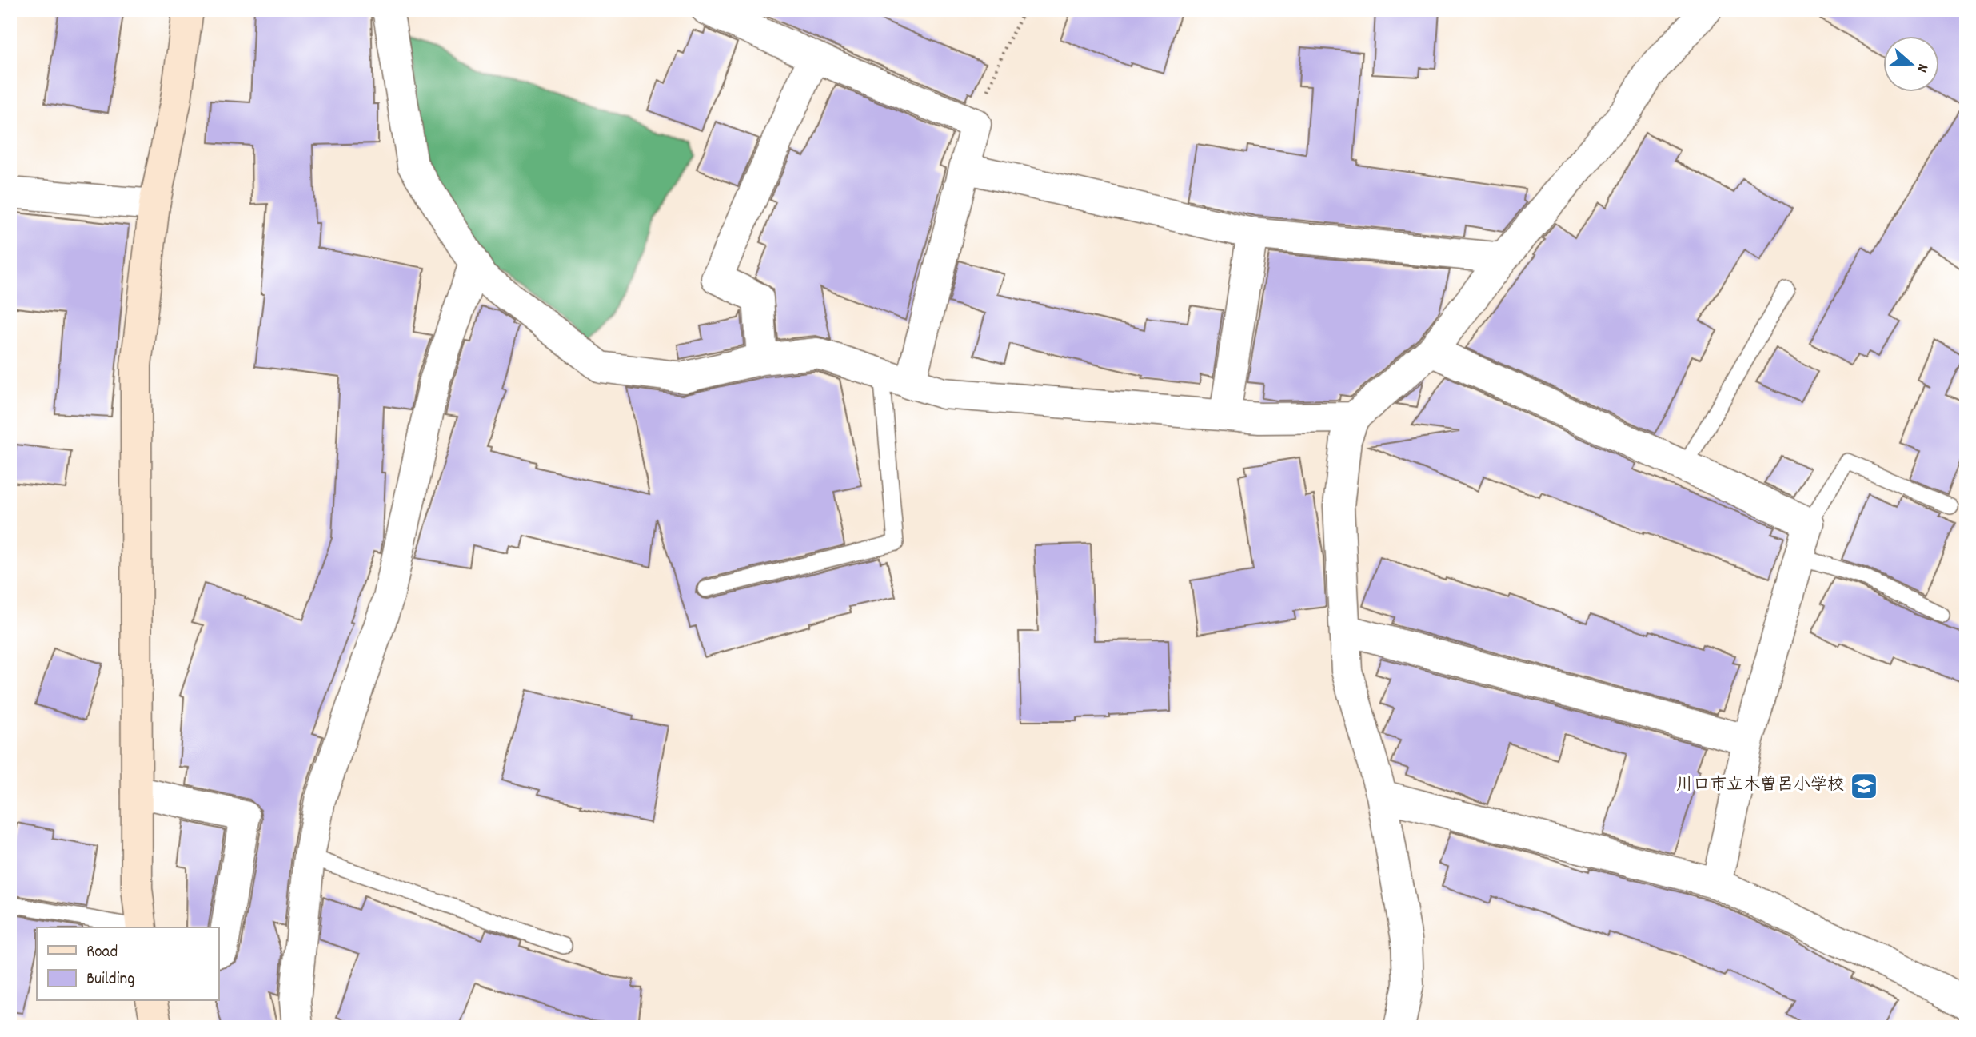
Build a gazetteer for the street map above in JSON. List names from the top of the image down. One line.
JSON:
{"places":{"school or university":["川口市立木曽呂小学校"]},"legend":["Road","Building"],"north":"right"}
